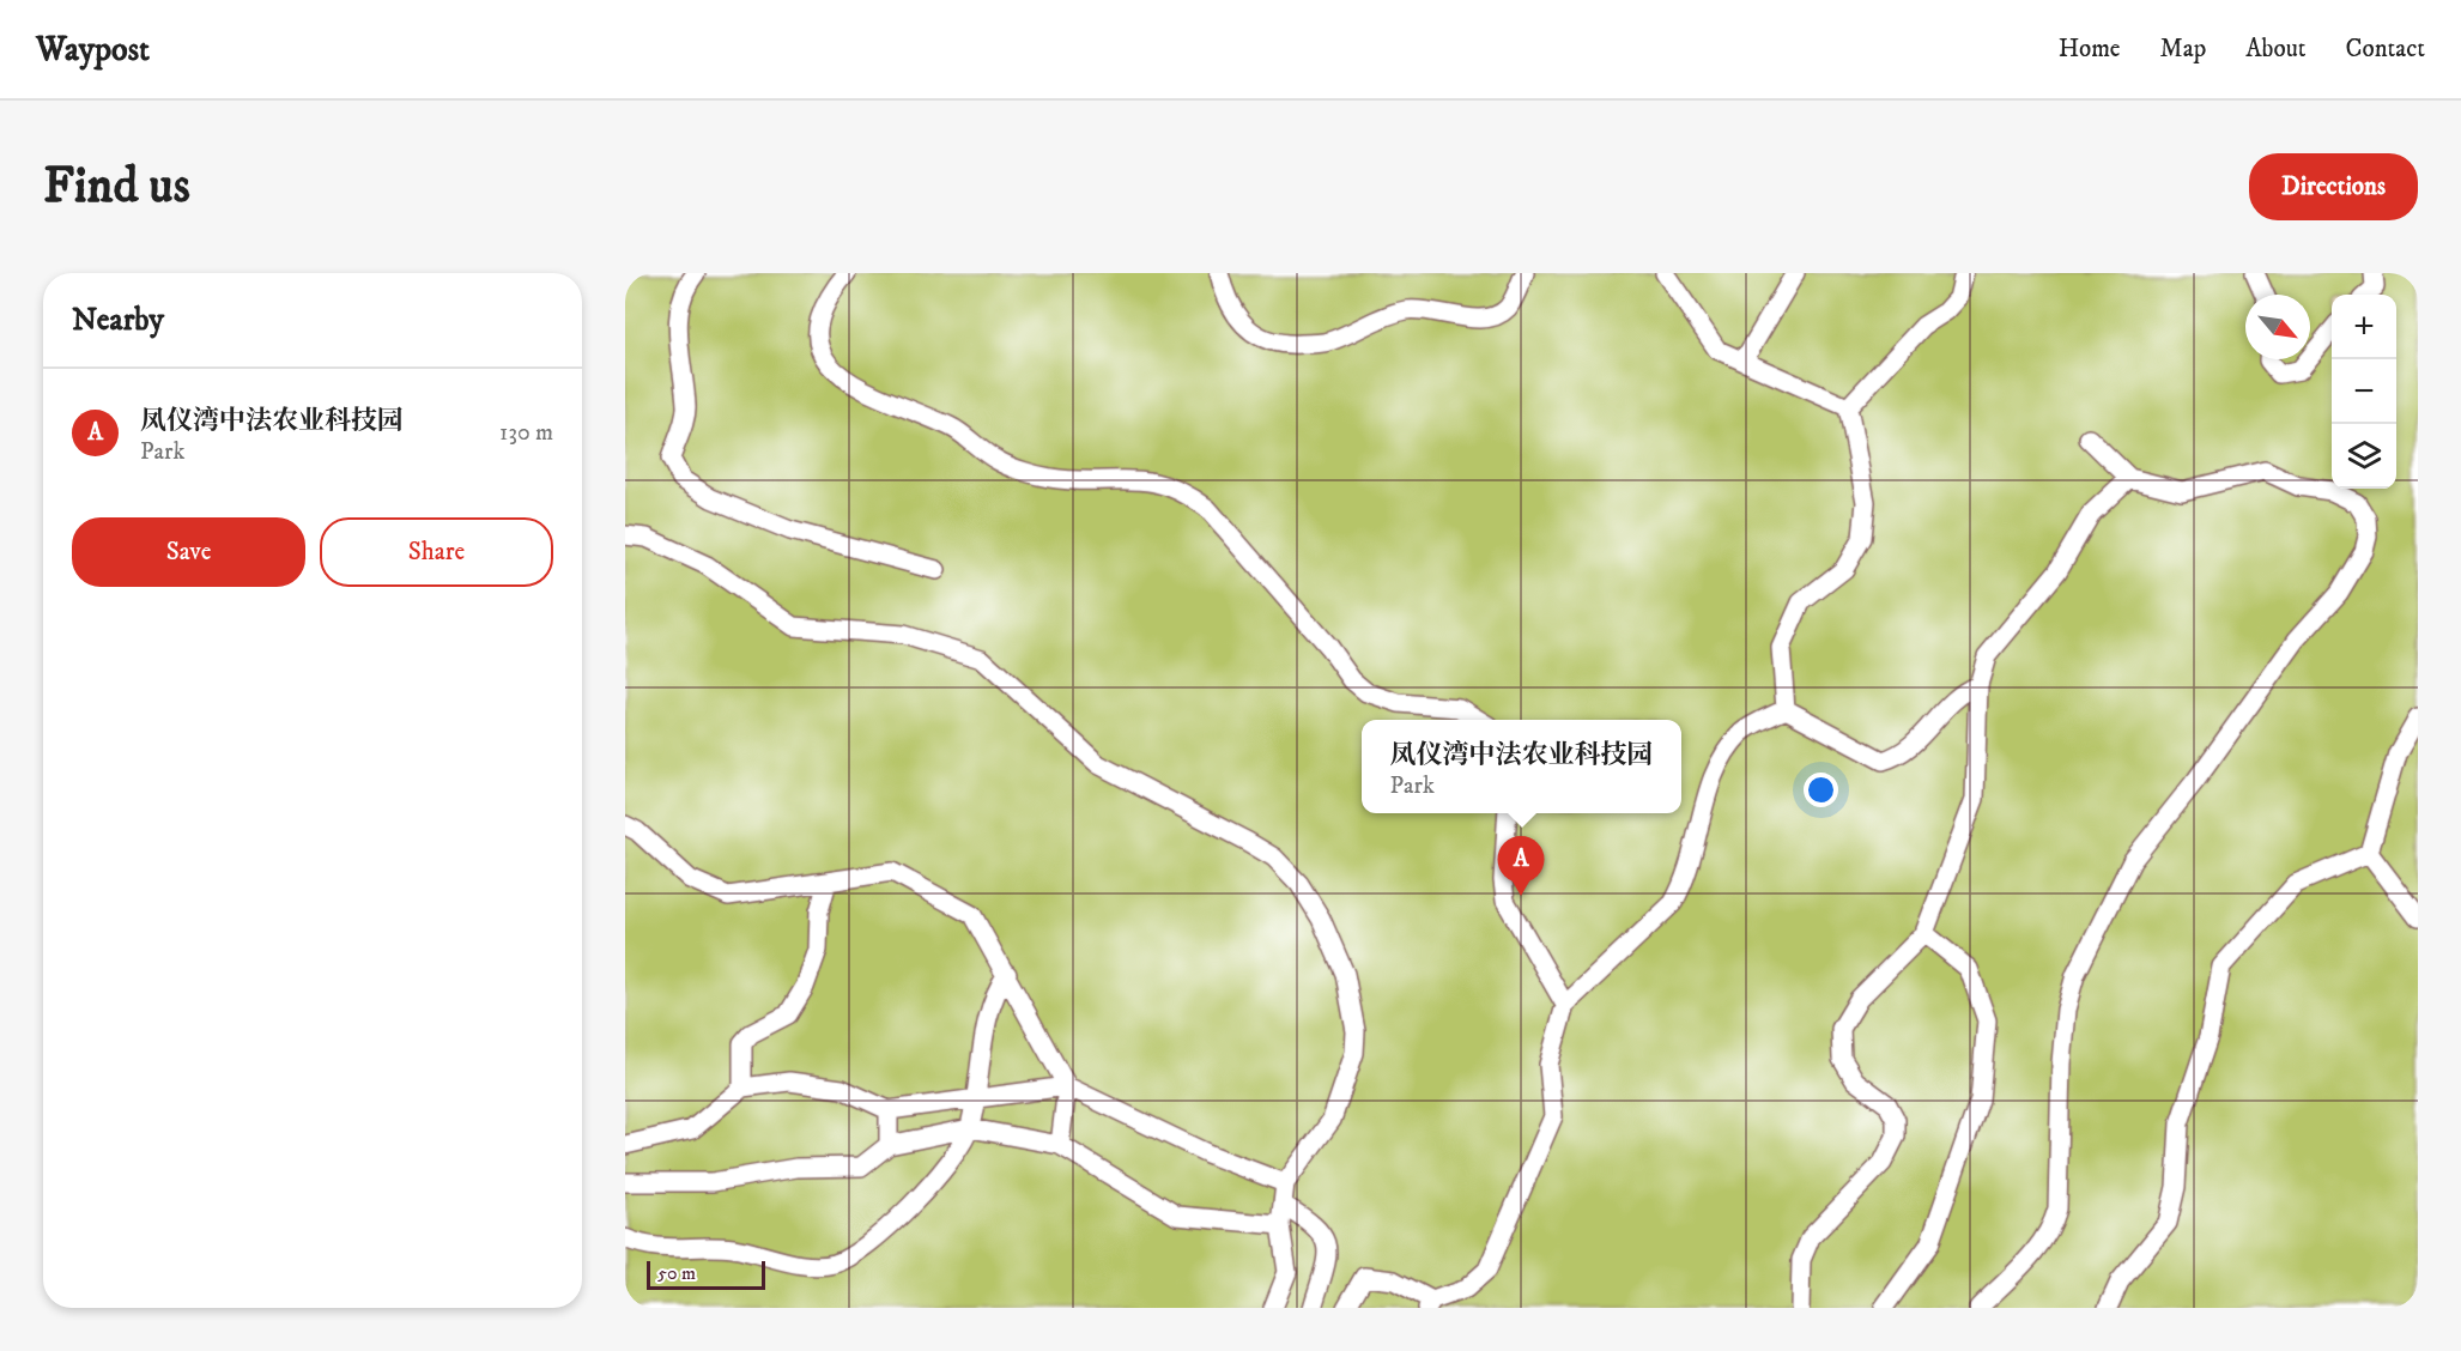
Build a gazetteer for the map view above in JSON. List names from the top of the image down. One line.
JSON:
{"scale_bar":"50 m","north":"bottom right","page":{"header":"Waypost","nav":["Home","Map","About","Contact"],"buttons":["Directions",["Save","Share"]],"title":"Find us","heading":"Nearby","map_buttons":["+","−"],"list":[{"mark":"A","name":"凤仪湾中法农业科技园","note":"Park","value":"130 m"}],"popup":["凤仪湾中法农业科技园","Park"],"pins":"A","scale":"50 m"}}
